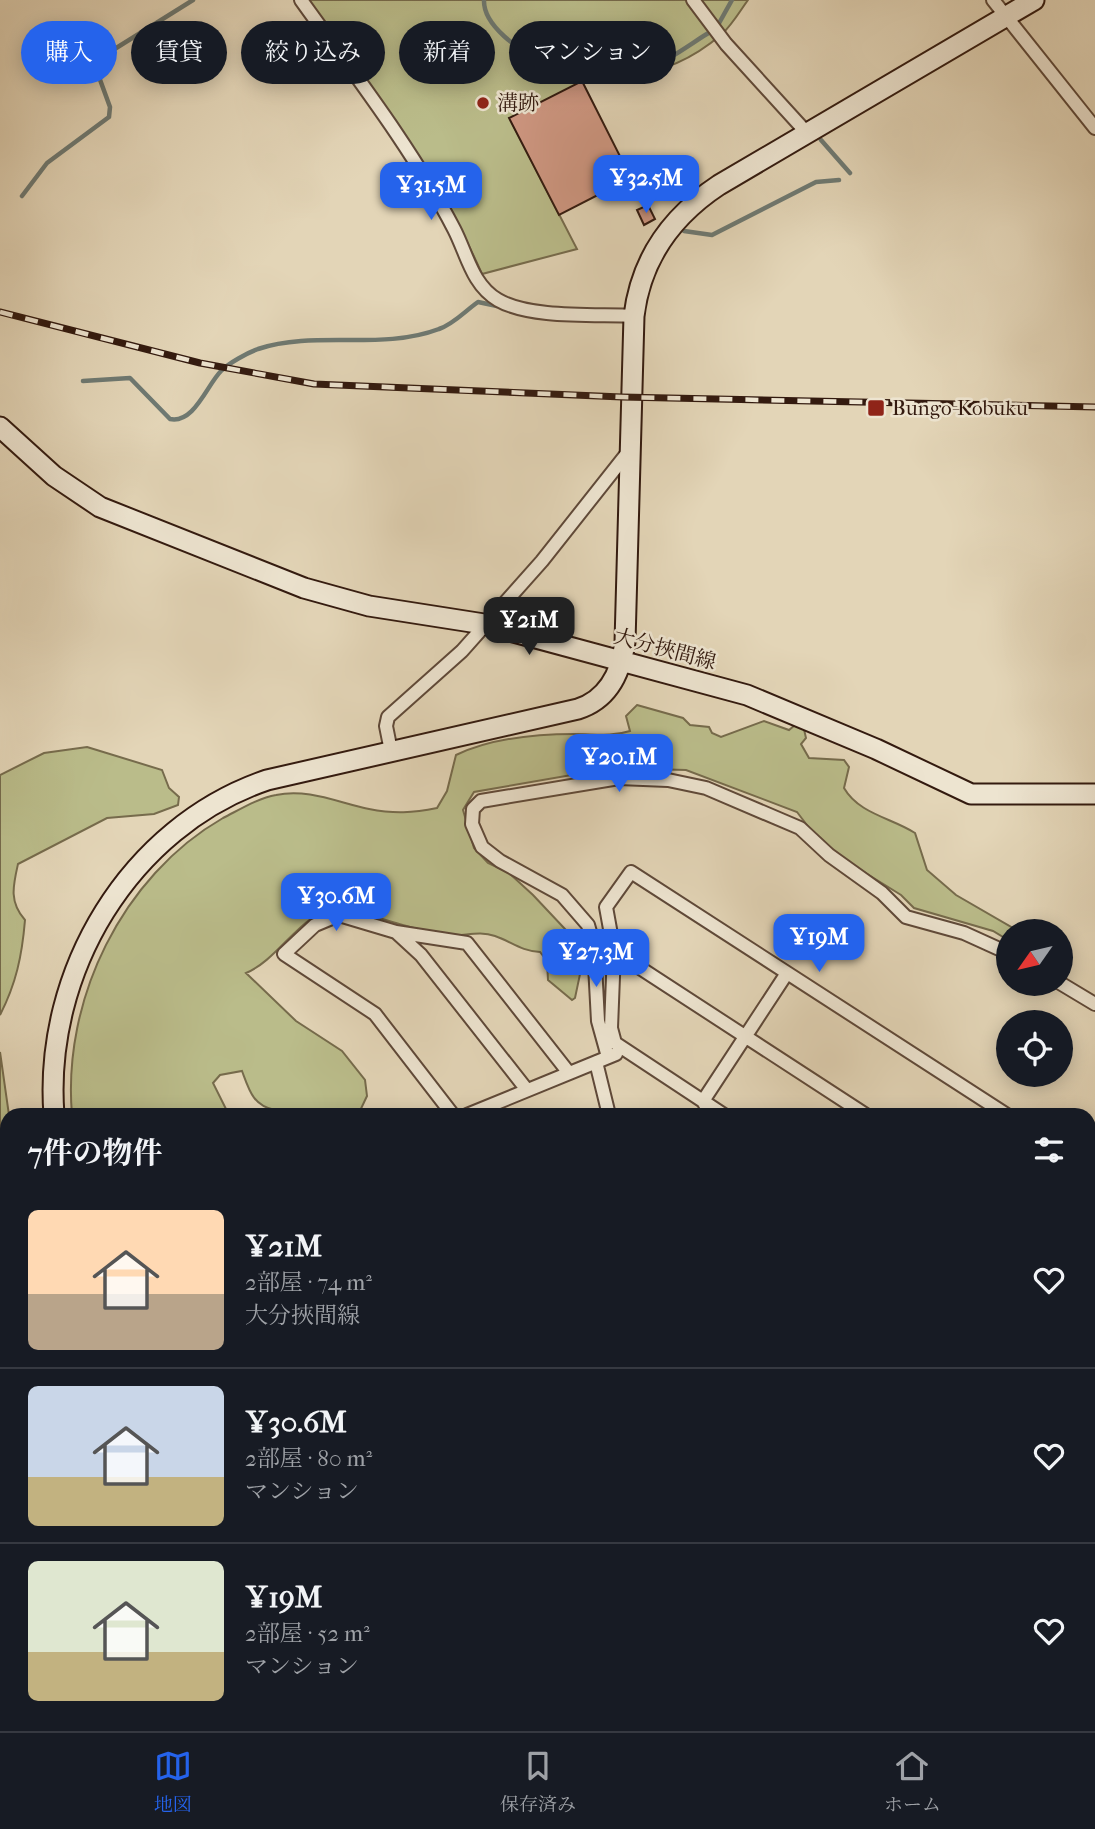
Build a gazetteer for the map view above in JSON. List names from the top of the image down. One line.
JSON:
{"streets":{"street":["大分挾間線"]},"places":{"other":["溝跡"],"transit":["Bungo-Kobuku"]},"north":"bottom left","page":{"chip":["購入","賃貸","絞り込み","新着","マンション"],"price":["¥32.5M","¥31.5M","¥21M","¥20.1M","¥30.6M","¥19M","¥27.3M"],"heading":"7件の物件","list":[{"name":"¥21M","note":"2部屋 · 74 m² · 大分挾間線"},{"name":"¥30.6M","note":"2部屋 · 80 m² · マンション"},{"name":"¥19M","note":"2部屋 · 52 m² · マンション"}],"tabs":["地図","保存済み","ホーム"]}}
